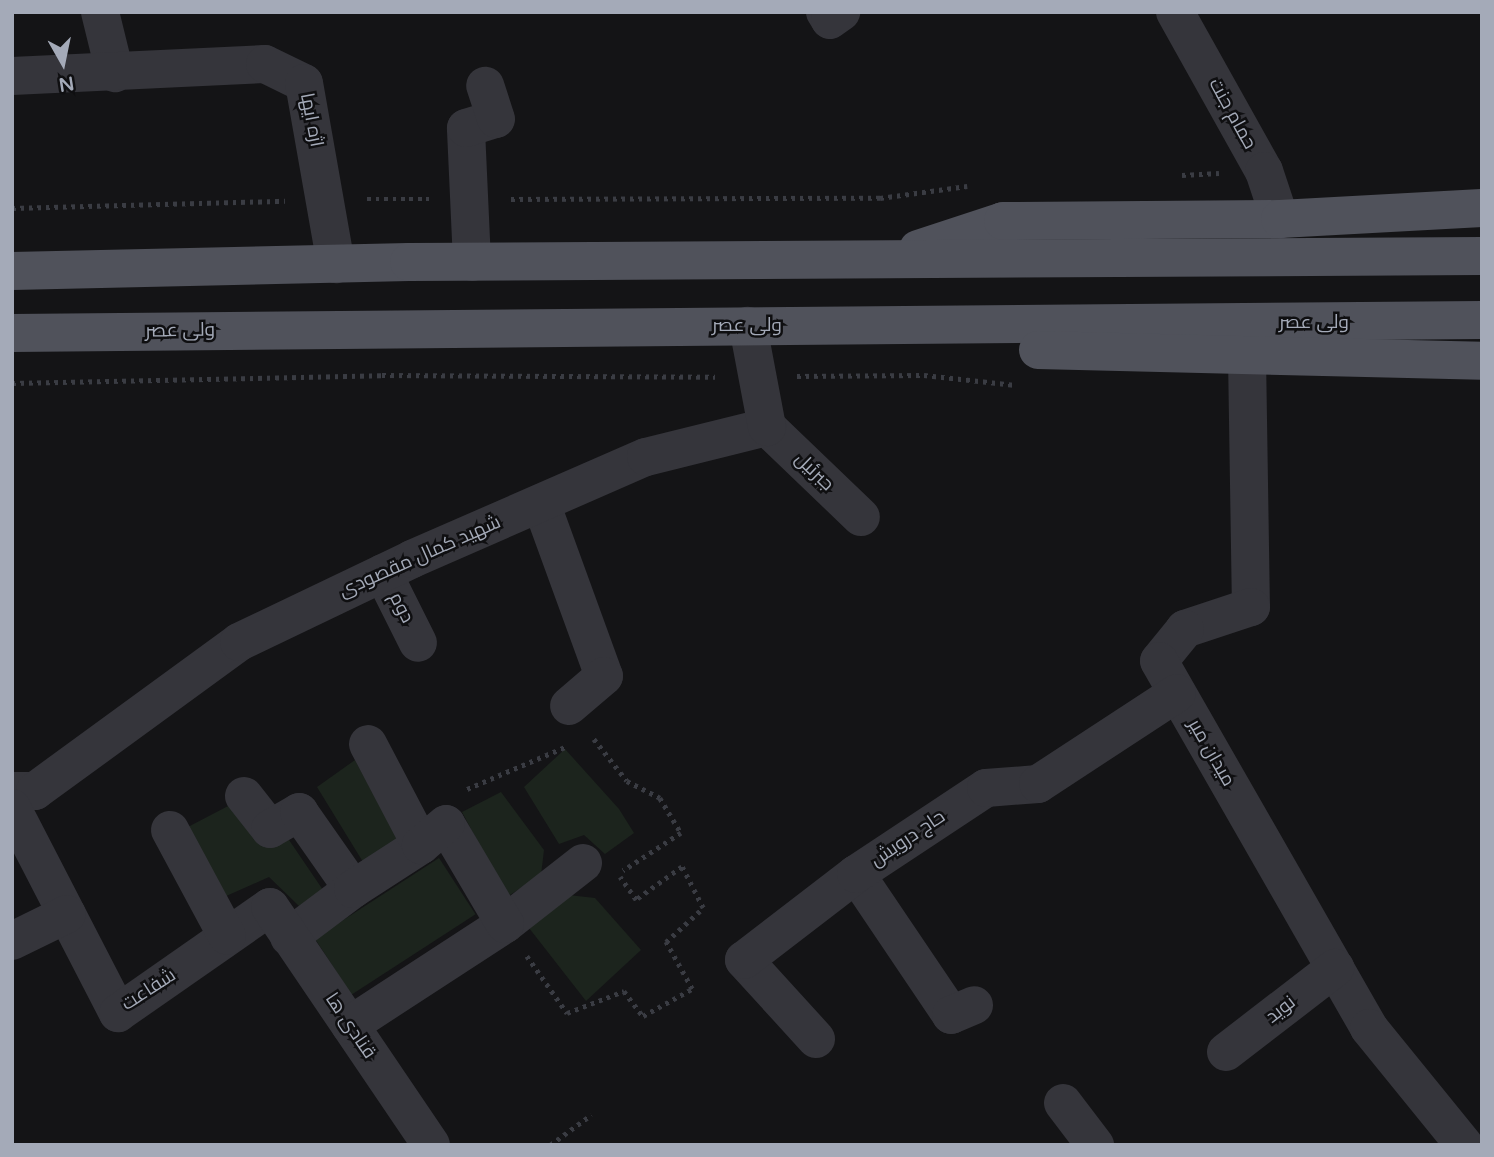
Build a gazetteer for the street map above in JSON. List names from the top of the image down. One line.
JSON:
{"streets":{"main road":["ولی عصر"],"street":["حمام جنت","اژه ایها","جبرئیل","شهید کمال مقصودی","دوم","میدان میر","حاج درویش","شفاعت","نوید","قنادی ها"]},"crossings":[["جبرئیل","شهید کمال مقصودی"],["شهید کمال مقصودی","دوم"],["میدان میر","حاج درویش"],["میدان میر","نوید"],["شفاعت","قنادی ها"]],"north":"bottom"}
